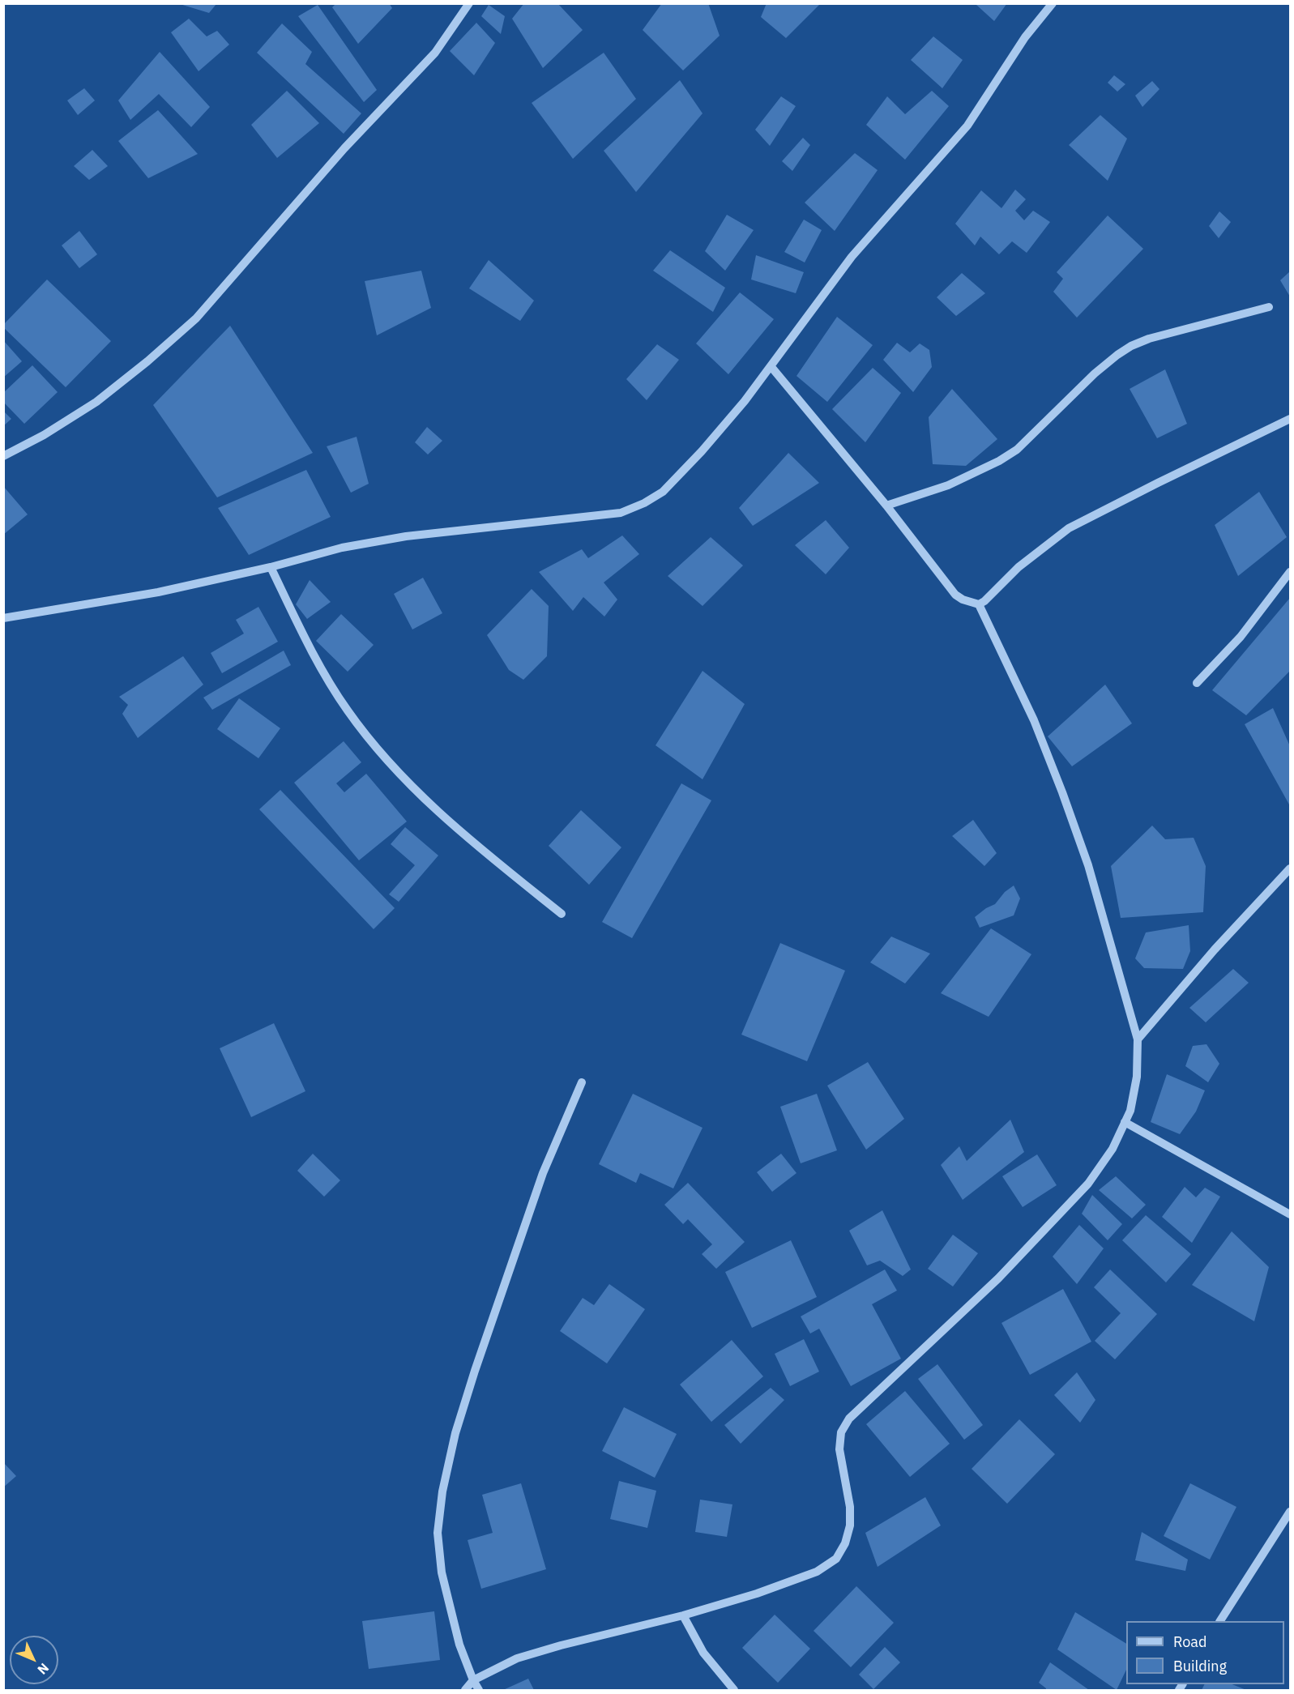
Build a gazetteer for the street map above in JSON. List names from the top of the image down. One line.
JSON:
{"legend":["Road","Building"],"north":"bottom right"}
